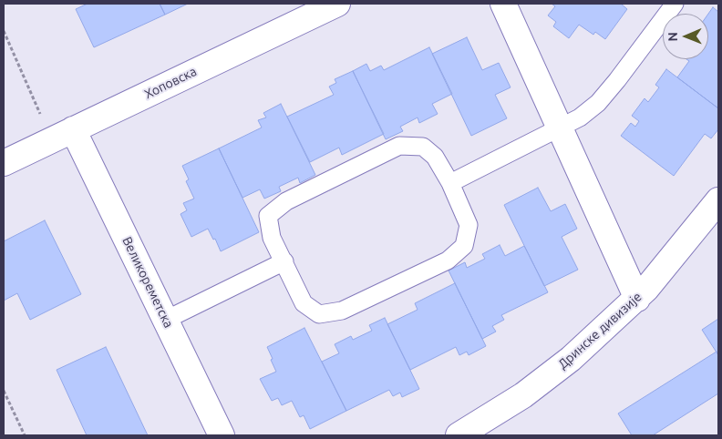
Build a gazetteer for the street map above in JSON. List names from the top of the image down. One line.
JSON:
{"streets":{"street":["Хоповска","Великореметска","Дринске дивизије"]},"crossings":[["Хоповска","Великореметска"]],"north":"left"}
